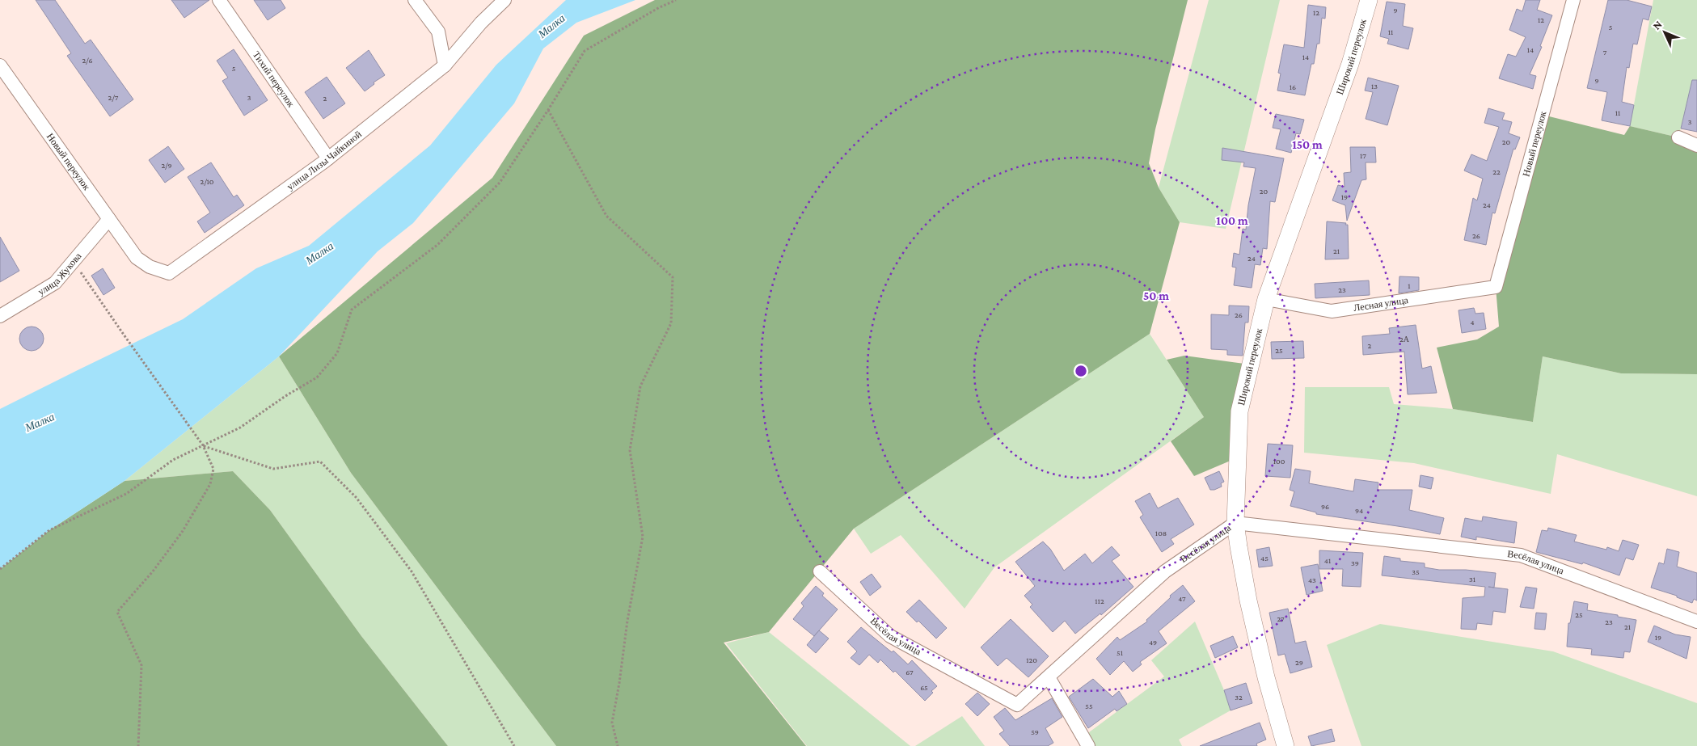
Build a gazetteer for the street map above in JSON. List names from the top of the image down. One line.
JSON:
{"streets":{"street":["Широкий переулок","Тихий переулок","Новый переулок","улица Лизы Чайкиной","улица Жукова","Лесная улица","Весёлая улица"]},"crossings":[["Широкий переулок","Лесная улица"],["Широкий переулок","Весёлая улица"],["Тихий переулок","улица Лизы Чайкиной"],["Новый переулок","улица Лизы Чайкиной"],["Новый переулок","улица Жукова"],["Новый переулок","Лесная улица"]],"water":["Малка"],"house_numbers":["9","12","12","5","11","14","7","14","2/6","5","9","13","16","2/7","3","2","11","3","20","17","2/9","22","2/10","20","19","24","26","21","24","1","23","26","4","2А","2","25","100","96","94","108","45","41","39","35","31","43","47","112","25","27","23","21","19","49","51","120","29","67","65","32","55","59"],"north":"top left","rings":["150 m","100 m","50 m"]}
